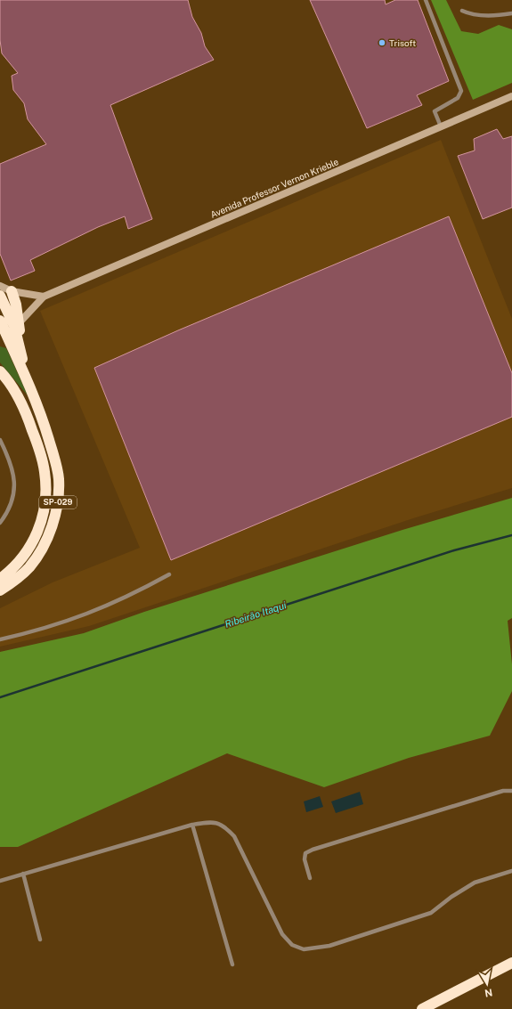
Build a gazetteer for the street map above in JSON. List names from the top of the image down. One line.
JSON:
{"streets":{"highway":["SP-029"],"street":["Avenida Professor Vernon Krieble"]},"crossings":[["Avenida Professor Vernon Krieble","SP-029"]],"water":["Ribeirão Itaqui"],"places":["Trisoft"],"north":"bottom"}
